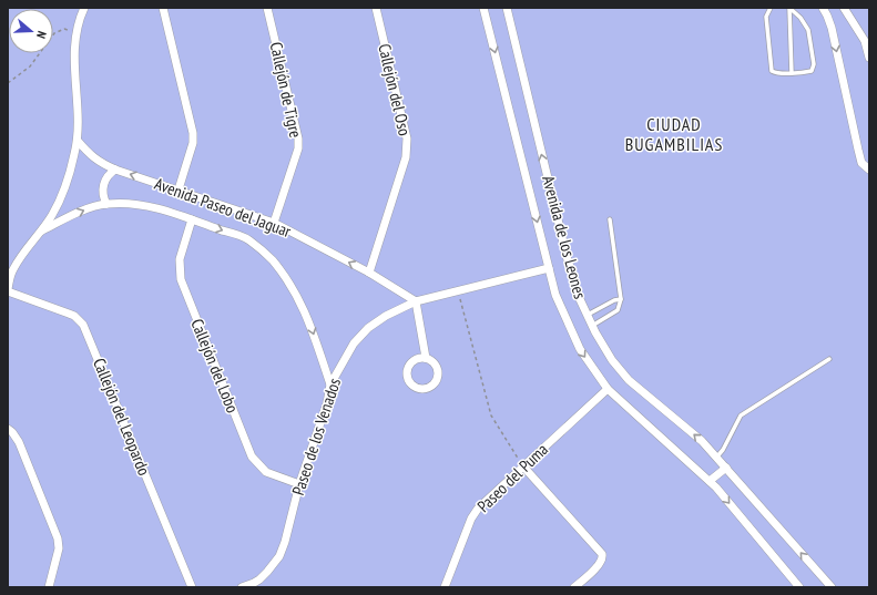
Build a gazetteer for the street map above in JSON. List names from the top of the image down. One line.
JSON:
{"streets":{"street":["Callejón de Tigre","Callejón del Oso","Avenida Paseo del Jaguar","Avenida de los Leones","Callejón del Lobo","Callejón del Leopardo","Paseo de los Venados","Paseo del Puma"]},"crossings":[["Callejón de Tigre","Avenida Paseo del Jaguar"],["Callejón del Oso","Avenida Paseo del Jaguar"],["Avenida Paseo del Jaguar","Callejón del Lobo"],["Avenida Paseo del Jaguar","Paseo de los Venados"],["Avenida de los Leones","Paseo de los Venados"],["Avenida de los Leones","Paseo del Puma"],["Callejón del Lobo","Paseo de los Venados"]],"districts":["CIUDAD BUGAMBILIAS"],"north":"right"}
